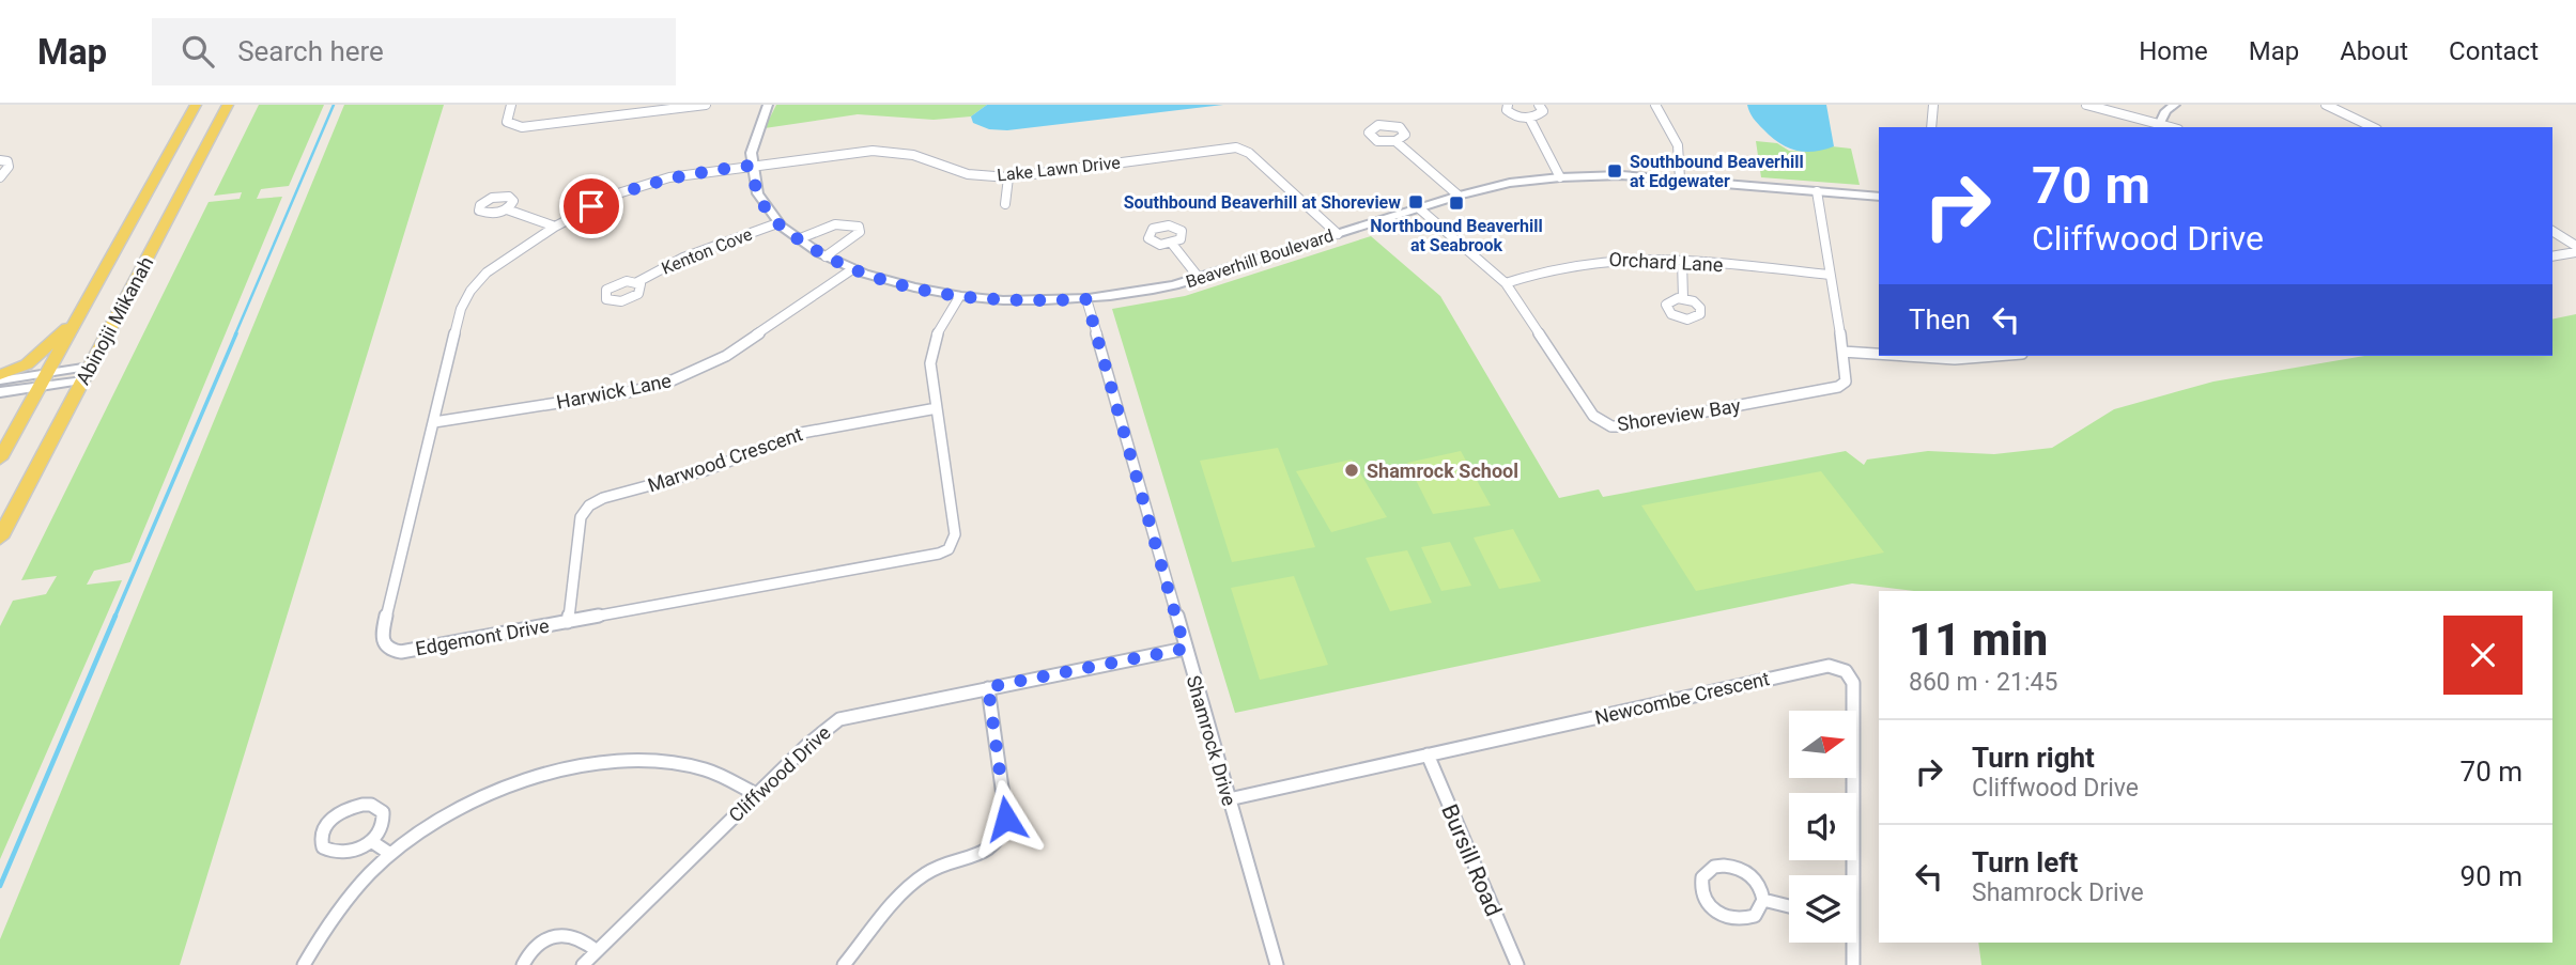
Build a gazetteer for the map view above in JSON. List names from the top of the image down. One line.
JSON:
{"streets":{"main road":["Abinojii Mikanah"],"street":["Lake Lawn Drive","Kenton Cove","Beaverhill Boulevard","Orchard Lane","Harwick Lane","Shoreview Bay","Marwood Crescent","Edgemont Drive","Newcombe Crescent","Shamrock Drive","Cliffwood Drive","Bursill Road"]},"crossings":[["Lake Lawn Drive","Beaverhill Boulevard"],["Lake Lawn Drive","Edgemont Drive"],["Kenton Cove","Beaverhill Boulevard"],["Beaverhill Boulevard","Harwick Lane"],["Beaverhill Boulevard","Shoreview Bay"],["Beaverhill Boulevard","Edgemont Drive"],["Beaverhill Boulevard","Shamrock Drive"],["Orchard Lane","Shoreview Bay"],["Harwick Lane","Edgemont Drive"],["Marwood Crescent","Edgemont Drive"],["Newcombe Crescent","Shamrock Drive"],["Newcombe Crescent","Bursill Road"],["Shamrock Drive","Cliffwood Drive"]],"places":{"transit":["Southbound Beaverhill at Edgewater","Southbound Beaverhill at Shoreview","Northbound Beaverhill at Seabrook"],"other":["Shamrock School"]},"north":"right","page":{"header":"Map","search":"Search here","nav":["Home","Map","About","Contact"],"turn":["70 m","Cliffwood Drive"],"then":"Then","heading":["11 min","860 m · 21:45"],"list":[{"name":"Turn right","note":"Cliffwood Drive","value":"70 m"},{"name":"Turn left","note":"Shamrock Drive","value":"90 m"}]}}
